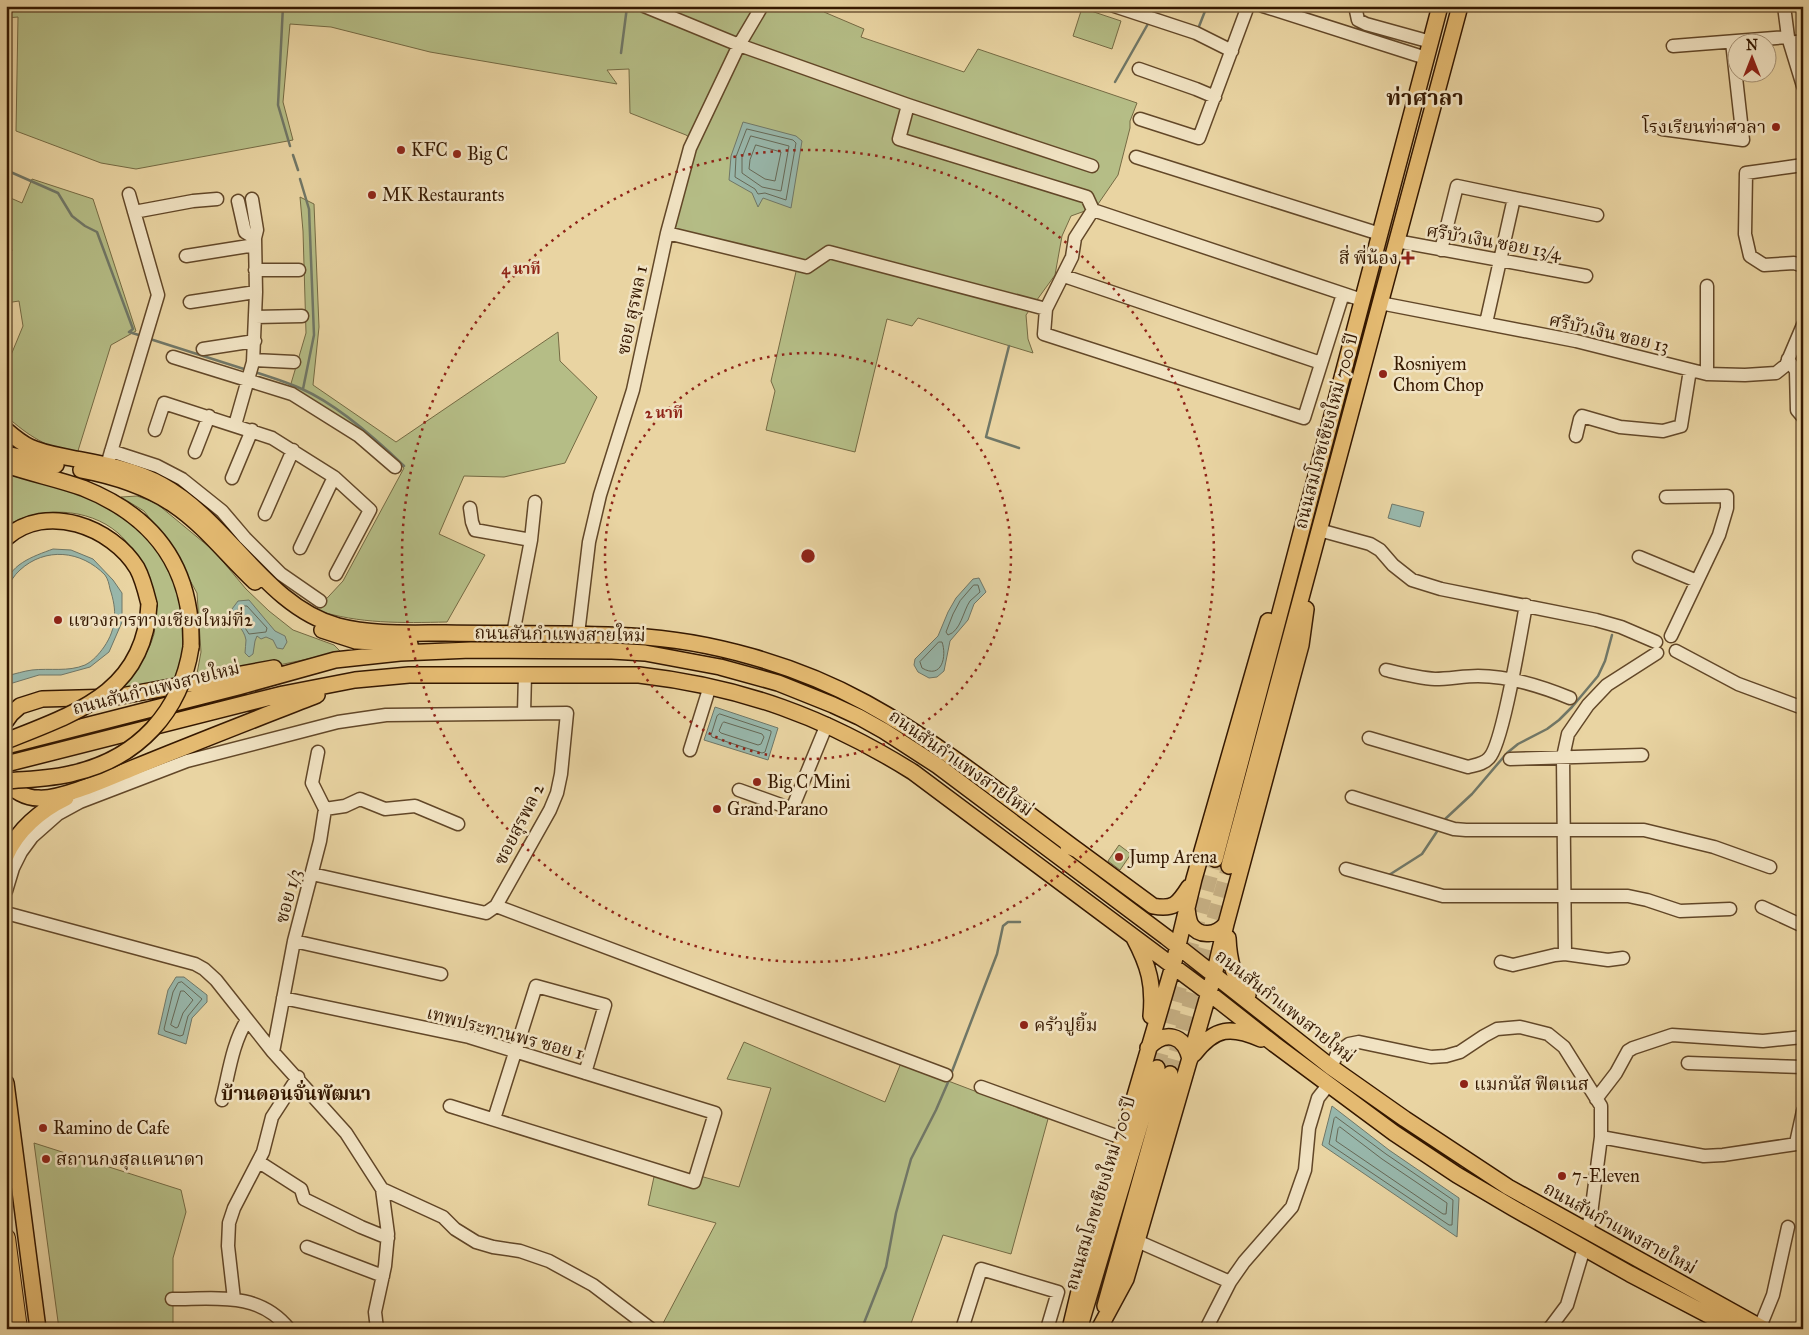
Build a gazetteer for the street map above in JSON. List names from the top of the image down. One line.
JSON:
{"streets":{"main road":["ถนนสมโภชเชียงใหม่ 700 ปี","ถนนสันกำแพงสายใหม่"],"street":["ศรีบัวเงิน ซอย 13/4","ซอย สุรพล 1","ศรีบัวเงิน ซอย 13","ซอยสุรพล 2","ซอย 1/3","เทพประทานพร ซอย 1"]},"crossings":[["ศรีบัวเงิน ซอย 13/4","ถนนสมโภชเชียงใหม่ 700 ปี"],["ศรีบัวเงิน ซอย 13","ถนนสมโภชเชียงใหม่ 700 ปี"],["ซอย 1/3","เทพประทานพร ซอย 1"]],"districts":["ท่าศาลา","บ้านดอนจั่นพัฒนา"],"places":{"other":["โรงเรียนท่าศวลา","KFC","Big C","MK Restaurants","Rosniyem Chom Chop","แขวงการทางเชียงใหม่ที่2","Big C Mini","Grand Parano","Jump Arena","ครัวปูยิ้ม","แมกนัส ฟิตเนส","Ramino de Cafe","สถานกงสุลแคนาดา","7-Eleven"],"health":["สี่ พี่น้อง"]},"north":"top","rings":["4 นาที","2 นาที"]}
